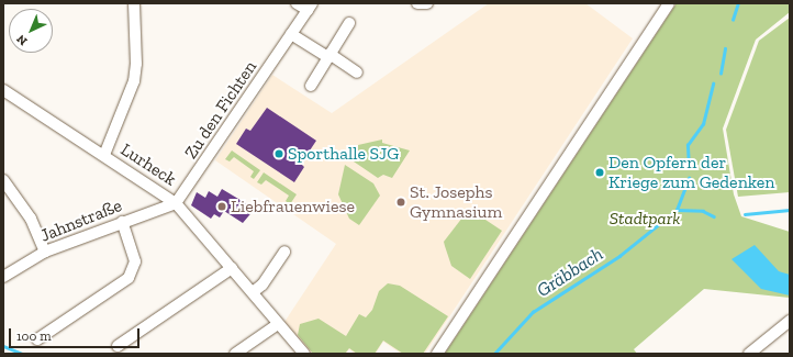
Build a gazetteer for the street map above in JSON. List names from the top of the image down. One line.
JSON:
{"streets":{"street":["Zu den Fichten","Lurheck","Jahnstraße"]},"crossings":[["Zu den Fichten","Lurheck"],["Zu den Fichten","Jahnstraße"],["Lurheck","Jahnstraße"]],"water":["Gräbbach"],"parks":["Stadtpark"],"places":["Sporthalle SJG","Den Opfern der Kriege zum Gedenken","St. Josephs Gymnasium","Liebfrauenwiese"],"scale_bar":"100 m","north":"bottom left"}
